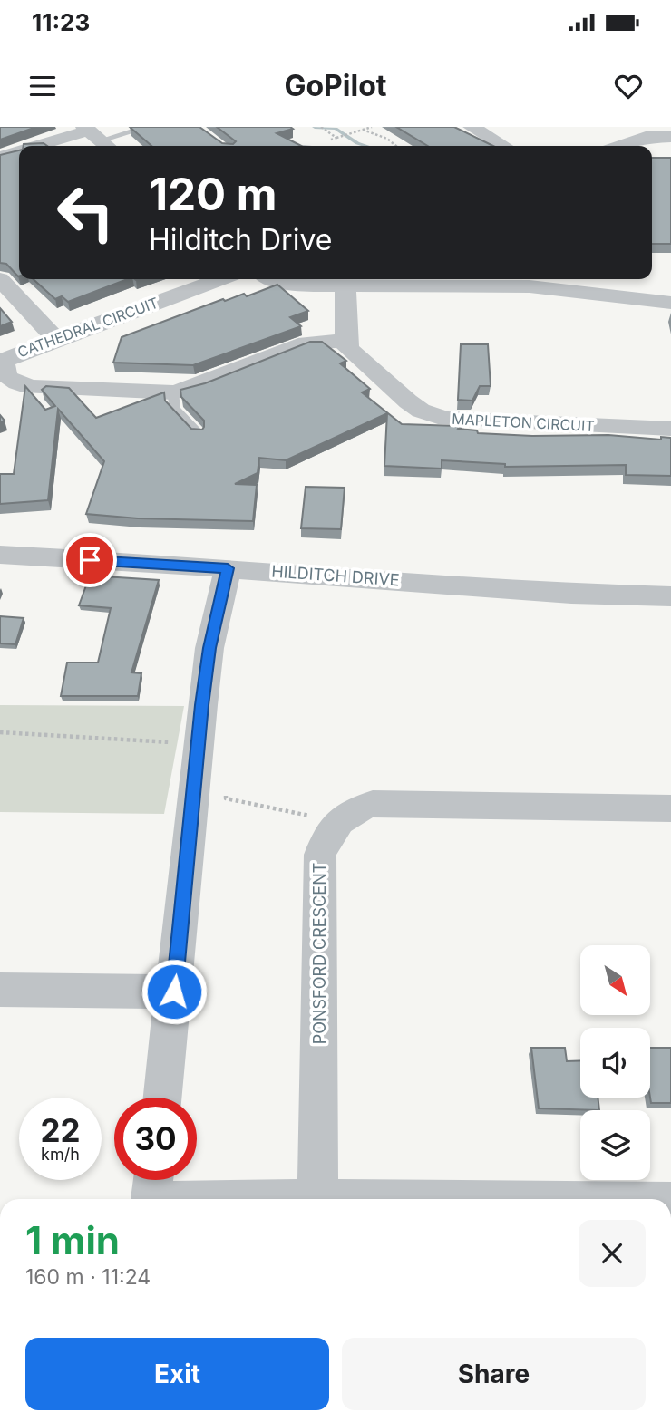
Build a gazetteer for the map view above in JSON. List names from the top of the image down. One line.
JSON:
{"streets":{"street":["CATHEDRAL CIRCUIT","MAPLETON CIRCUIT","HILDITCH DRIVE","PONSFORD CRESCENT"]},"crossings":[["CATHEDRAL CIRCUIT","MAPLETON CIRCUIT"]],"north":"bottom right","page":{"status":"11:23","header":"GoPilot","turn":["120 m","Hilditch Drive"],"speed":"22 km/h","limit":"30","heading":["1 min","160 m · 11:24"],"buttons":["Exit","Share"]}}
